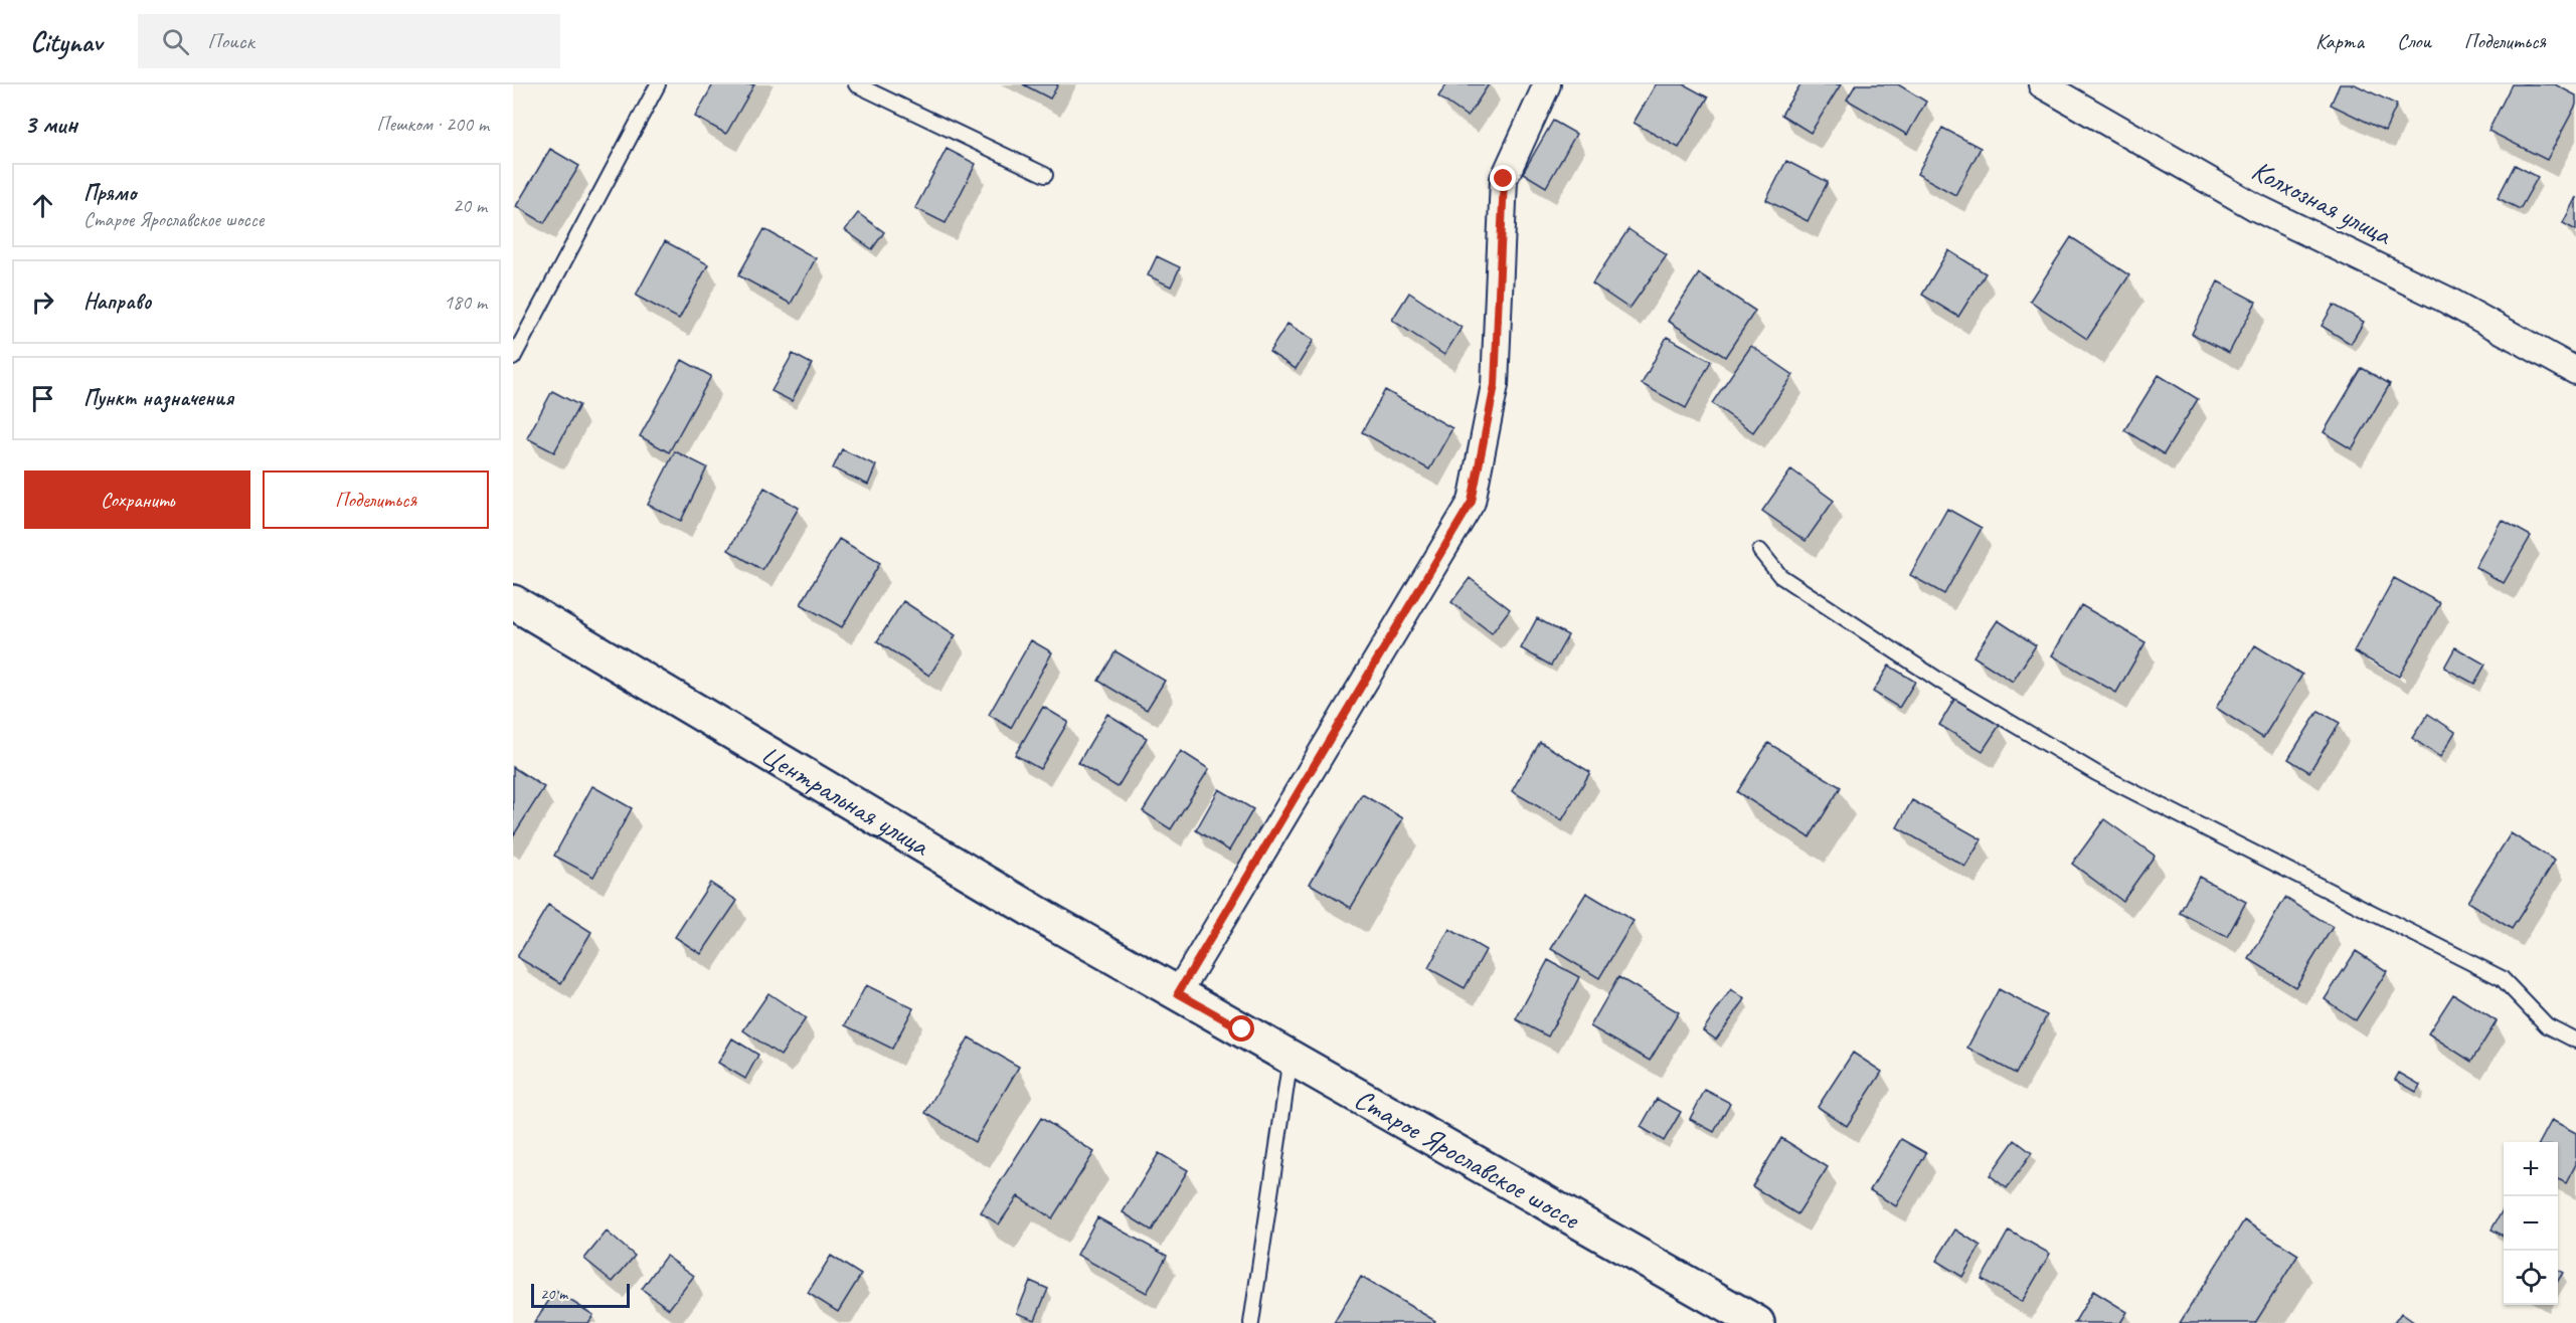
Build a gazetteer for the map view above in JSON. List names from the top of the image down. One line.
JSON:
{"streets":{"main road":["Центральная улица","Старое Ярославское шоссе"],"street":["Колхозная улица"]},"crossings":[["Центральная улица","Старое Ярославское шоссе"]],"scale_bar":"20 m","page":{"header":"Citynav","search":"Поиск","nav":["Карта","Слои","Поделиться"],"heading":["3 мин","Пешком · 200 m"],"list":[["Прямо","Старое Ярославское шоссе","20 m"],["Направо","180 m"],"Пункт назначения"],"buttons":["Сохранить","Поделиться"],"map_buttons":["+","−"],"scale":"20 m"}}
